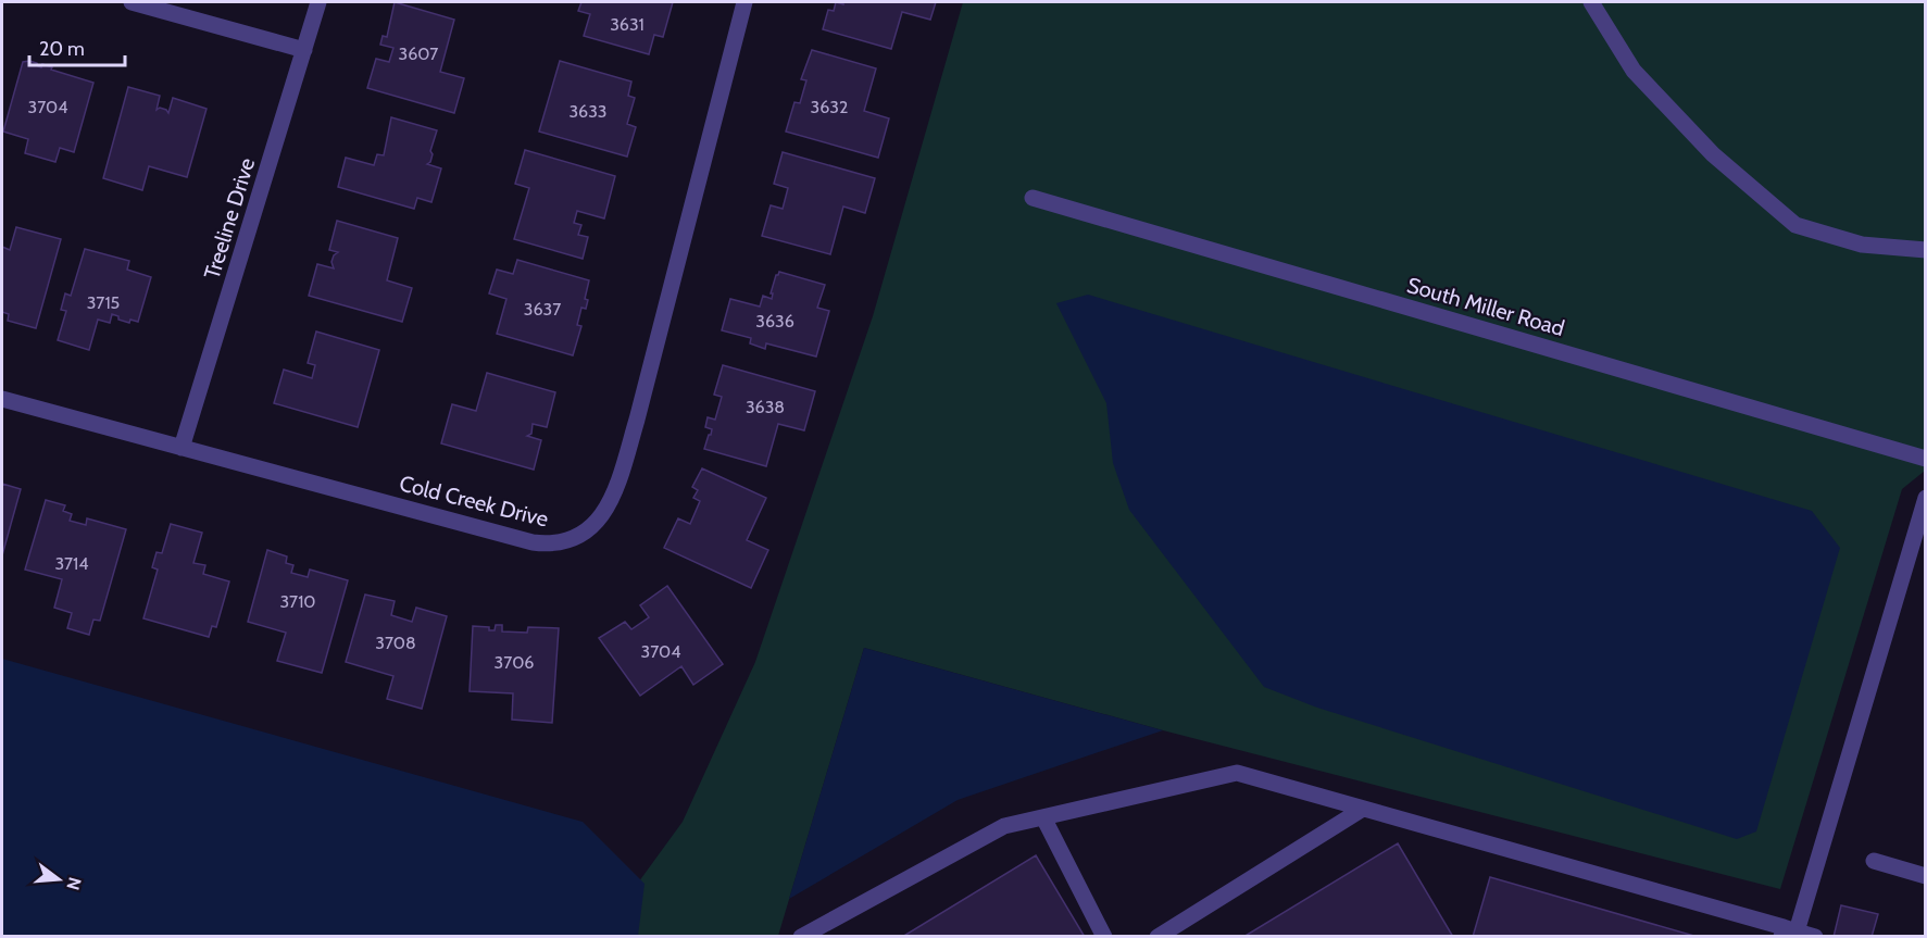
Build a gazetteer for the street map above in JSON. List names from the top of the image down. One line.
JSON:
{"streets":{"street":["Treeline Drive","South Miller Road","Cold Creek Drive"]},"crossings":[["Treeline Drive","Cold Creek Drive"]],"house_numbers":["3631","3607","3704","3632","3633","3715","3637","3636","3638","3714","3710","3708","3704","3706"],"scale_bar":"20 m","north":"right"}
